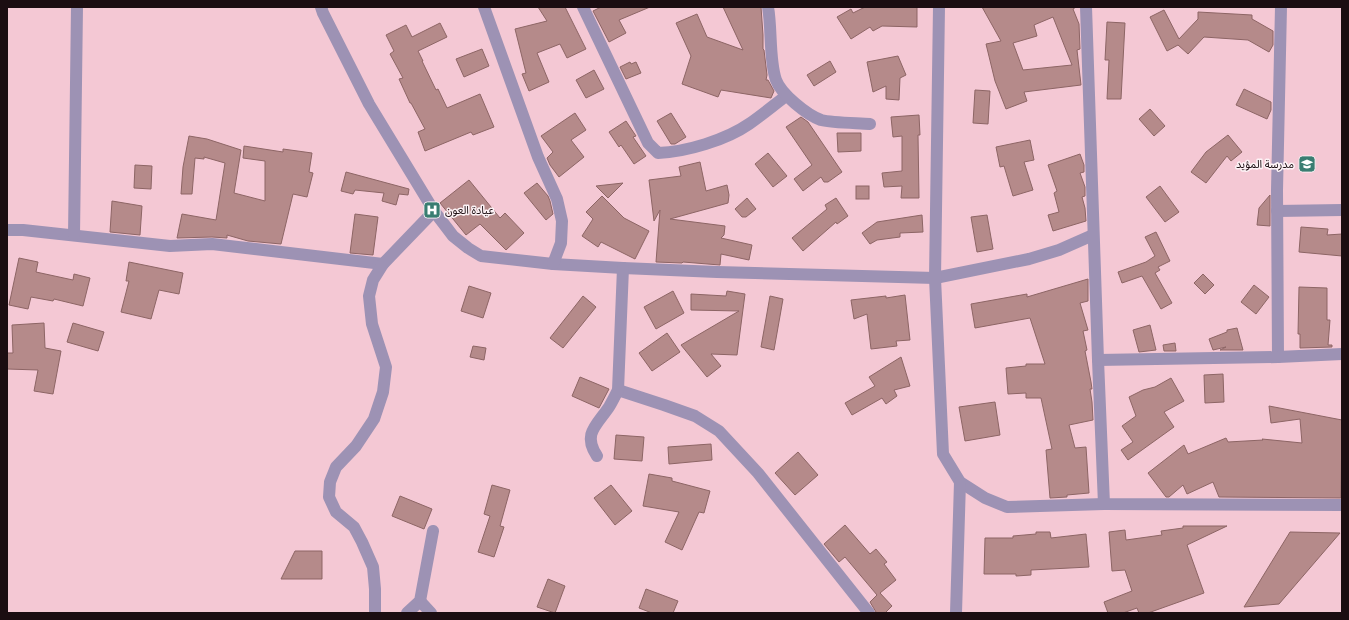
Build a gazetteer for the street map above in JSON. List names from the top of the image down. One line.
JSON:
{"places":{"school or university":["مدرسة المؤيد"],"hospital":["عيادة العون"]}}
